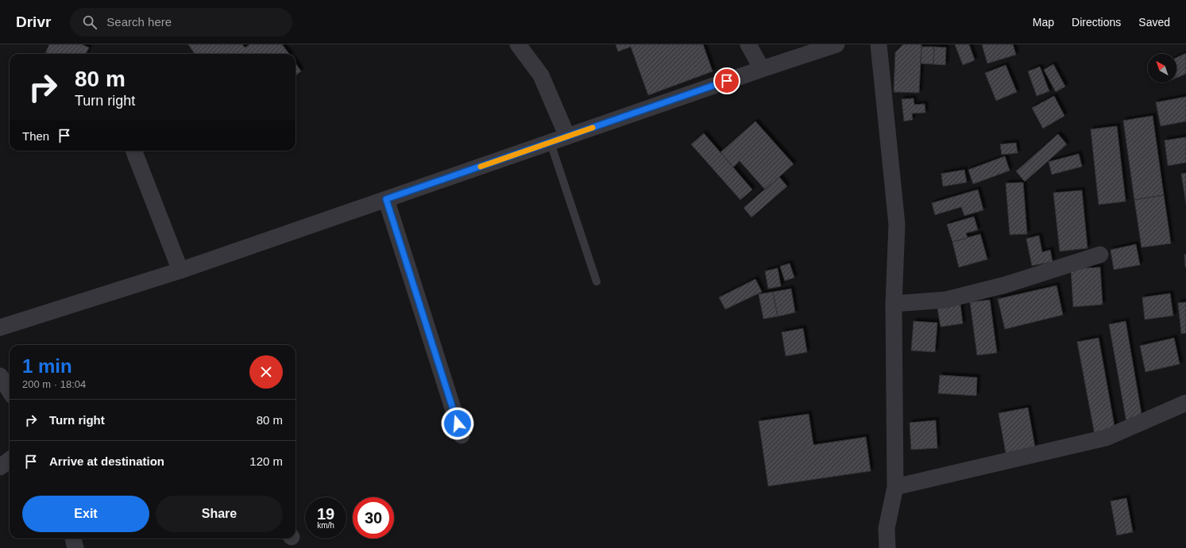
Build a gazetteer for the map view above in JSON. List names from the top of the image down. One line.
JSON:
{"north":"top left","page":{"header":"Drivr","search":"Search here","nav":["Map","Directions","Saved"],"turn":["80 m","Turn right"],"then":"Then","heading":["1 min","200 m · 18:04"],"list":[{"name":"Turn right","value":"80 m"},{"name":"Arrive at destination","value":"120 m"}],"buttons":["Exit","Share"],"speed":"19 km/h","limit":"30"}}
